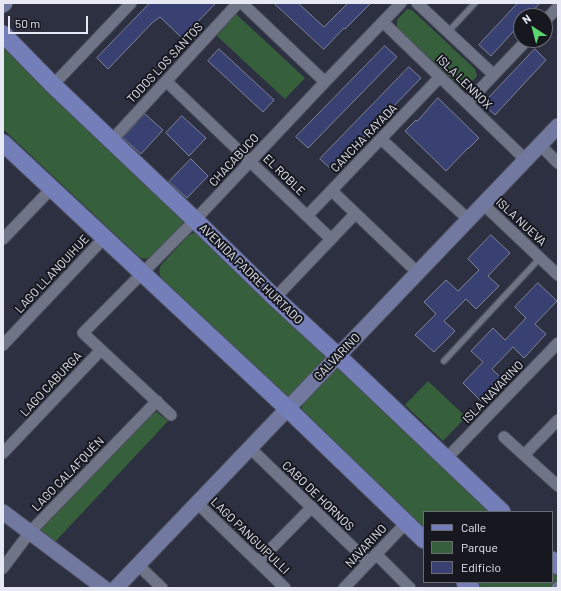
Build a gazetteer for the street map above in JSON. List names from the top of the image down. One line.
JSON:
{"streets":{"main road":["AVENIDA PADRE HURTADO","GALVARINO"],"street":["TODOS LOS SANTOS","ISLA LENNOX","CANCHA RAYADA","CHACABUCO","EL ROBLE","ISLA NUEVA","LAGO LLANQUIHUE","LAGO CABURGA","ISLA NAVARINO","LAGO CALAFQUÉN","CABO DE HORNOS","LAGO PANGUIPULLI","NAVARINO"]},"crossings":[["TODOS LOS SANTOS","EL ROBLE"],["TODOS LOS SANTOS","AVENIDA PADRE HURTADO"],["ISLA LENNOX","CANCHA RAYADA"],["ISLA LENNOX","CHACABUCO"],["ISLA LENNOX","GALVARINO"],["CANCHA RAYADA","EL ROBLE"],["CHACABUCO","EL ROBLE"],["CHACABUCO","AVENIDA PADRE HURTADO"],["CHACABUCO","LAGO CABURGA"],["ISLA NUEVA","GALVARINO"],["AVENIDA PADRE HURTADO","GALVARINO"],["AVENIDA PADRE HURTADO","ISLA NAVARINO"],["GALVARINO","CABO DE HORNOS"],["GALVARINO","LAGO PANGUIPULLI"],["CABO DE HORNOS","NAVARINO"]],"legend":["Calle","Parque","Edificio"],"scale_bar":"50 m","north":"top left"}
